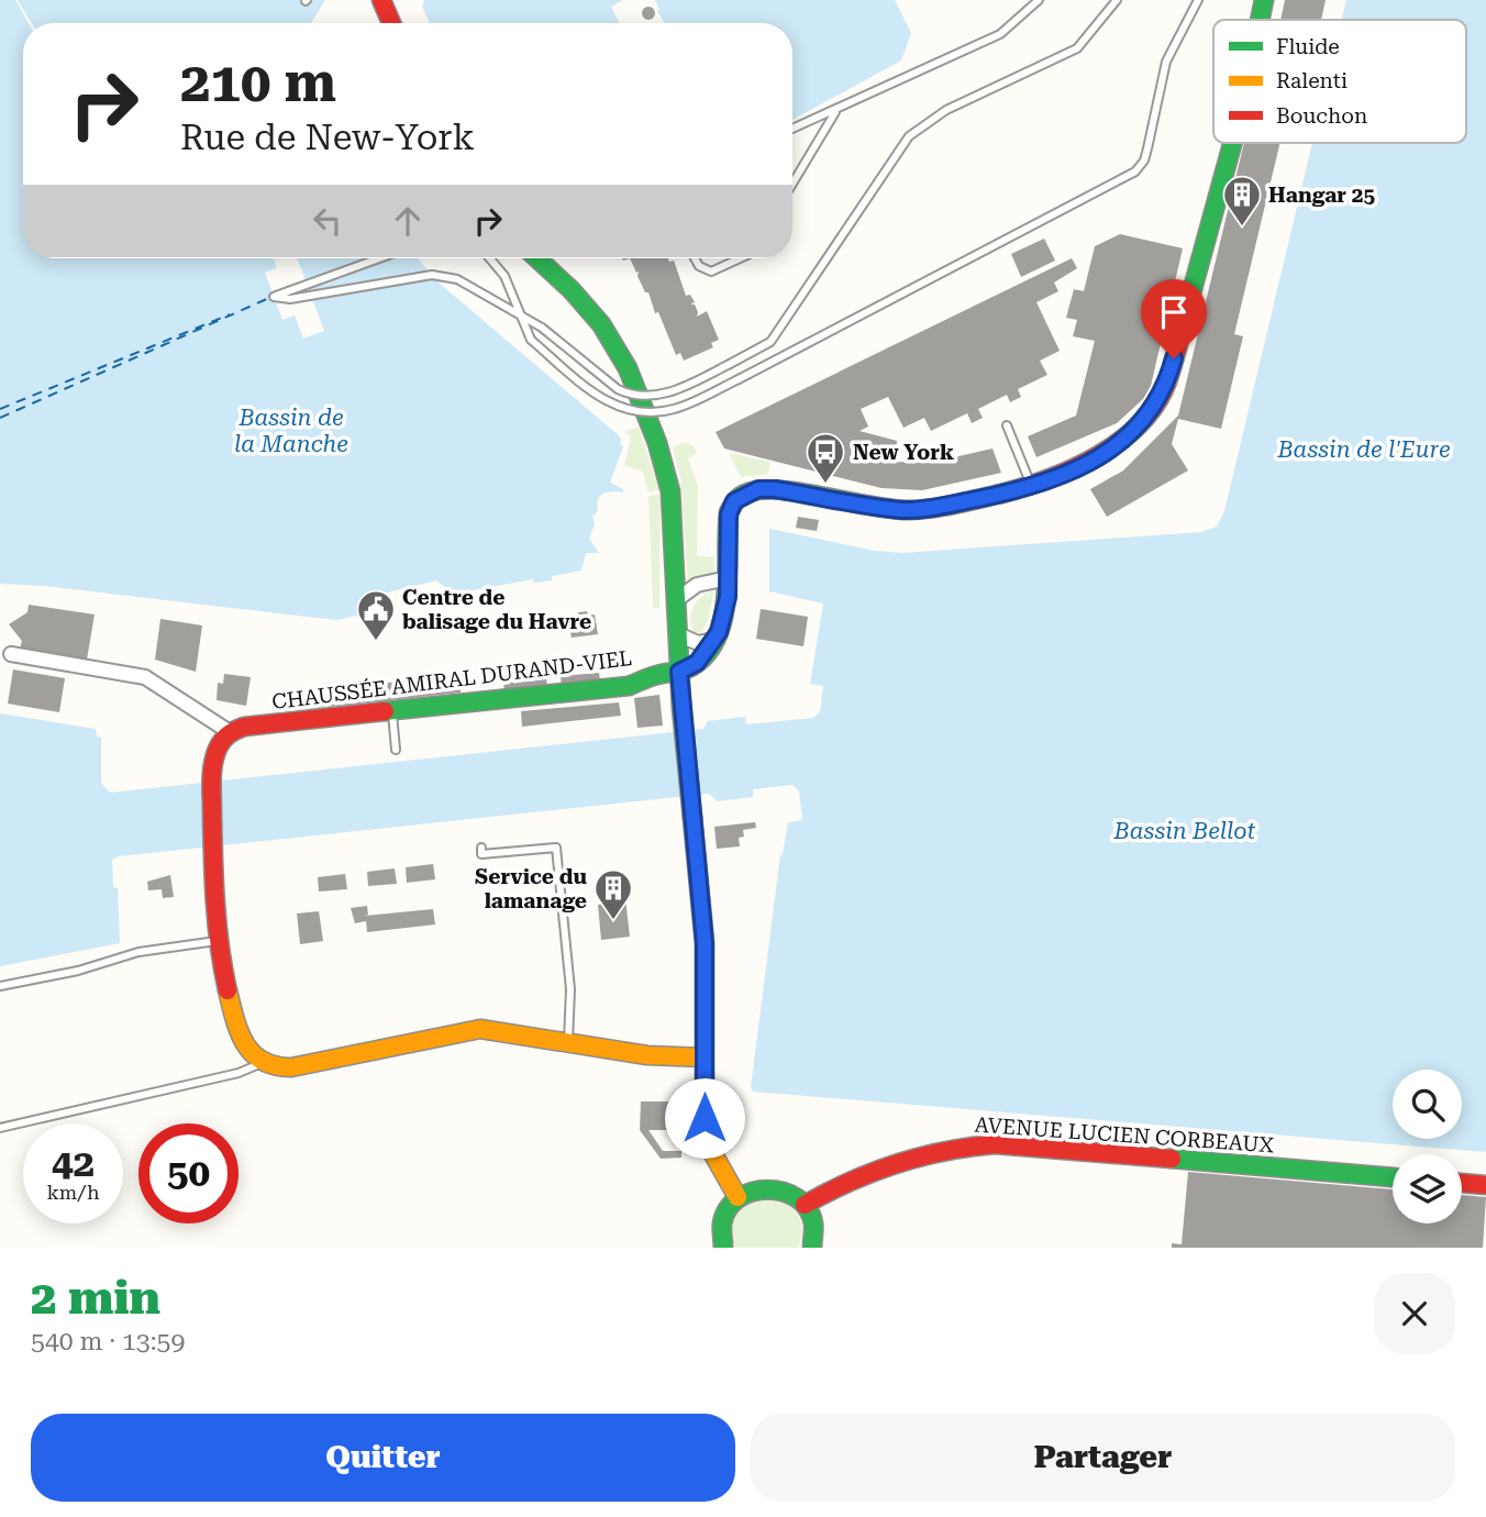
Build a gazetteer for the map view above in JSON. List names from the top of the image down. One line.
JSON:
{"streets":{"street":["CHAUSSÉE AMIRAL DURAND-VIEL","AVENUE LUCIEN CORBEAUX"]},"water":["Bassin de la Manche","Bassin de l'Eure","Bassin Bellot"],"places":{"building":["Hangar 25","Service du lamanage"],"bus stop":["New York"],"public building":["Centre de balisage du Havre"]},"legend":["Fluide","Ralenti","Bouchon"],"page":{"turn":["210 m","Rue de New-York"],"speed":"42 km/h","limit":"50","heading":["2 min","540 m · 13:59"],"buttons":["Quitter","Partager"]}}
